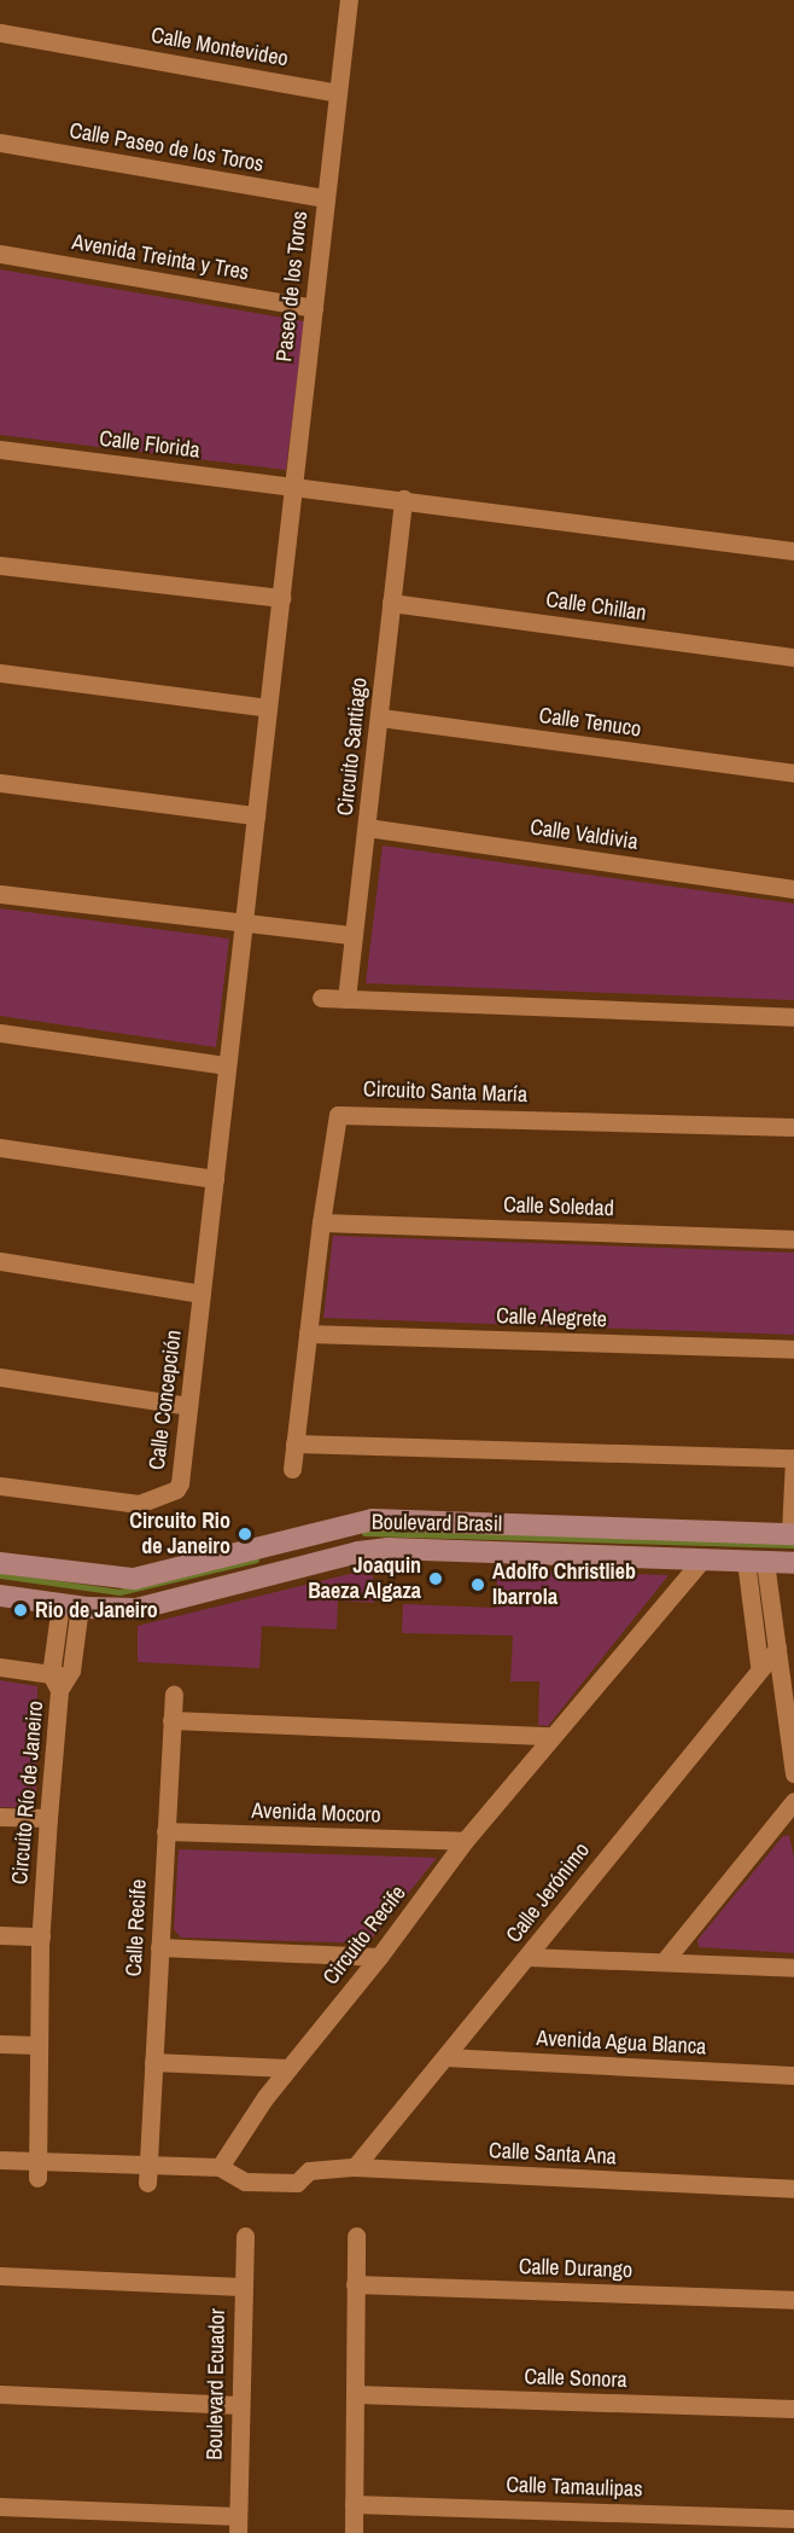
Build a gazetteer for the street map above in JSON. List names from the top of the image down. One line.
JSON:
{"streets":{"main road":["Boulevard Brasil"],"street":["Calle Montevideo","Calle Paseo de los Toros","Avenida Treinta y Tres","Paseo de los Toros","Calle Florida","Calle Chillan","Calle Tenuco","Circuito Santiago","Calle Valdivia","Circuito Santa María","Calle Soledad","Calle Alegrete","Calle Concepción","Circuito Río de Janeiro","Avenida Mocoro","Calle Jerónimo","Calle Recife","Circuito Recife","Avenida Agua Blanca","Calle Santa Ana","Calle Durango","Calle Sonora","Boulevard Ecuador","Calle Tamaulipas"]},"crossings":[["Calle Montevideo","Paseo de los Toros"],["Calle Paseo de los Toros","Paseo de los Toros"],["Avenida Treinta y Tres","Paseo de los Toros"],["Paseo de los Toros","Calle Florida"],["Calle Chillan","Circuito Santiago"],["Calle Tenuco","Circuito Santiago"],["Circuito Santiago","Calle Valdivia"],["Circuito Santa María","Calle Soledad"],["Circuito Santa María","Calle Alegrete"],["Boulevard Brasil","Circuito Recife"],["Avenida Mocoro","Calle Recife"],["Avenida Mocoro","Circuito Recife"],["Calle Jerónimo","Avenida Agua Blanca"],["Calle Jerónimo","Calle Santa Ana"],["Circuito Recife","Calle Santa Ana"]],"places":["Circuito Rio de Janeiro","Joaquin Baeza Algaza","Adolfo Christlieb Ibarrola","Rio de Janeiro"]}
